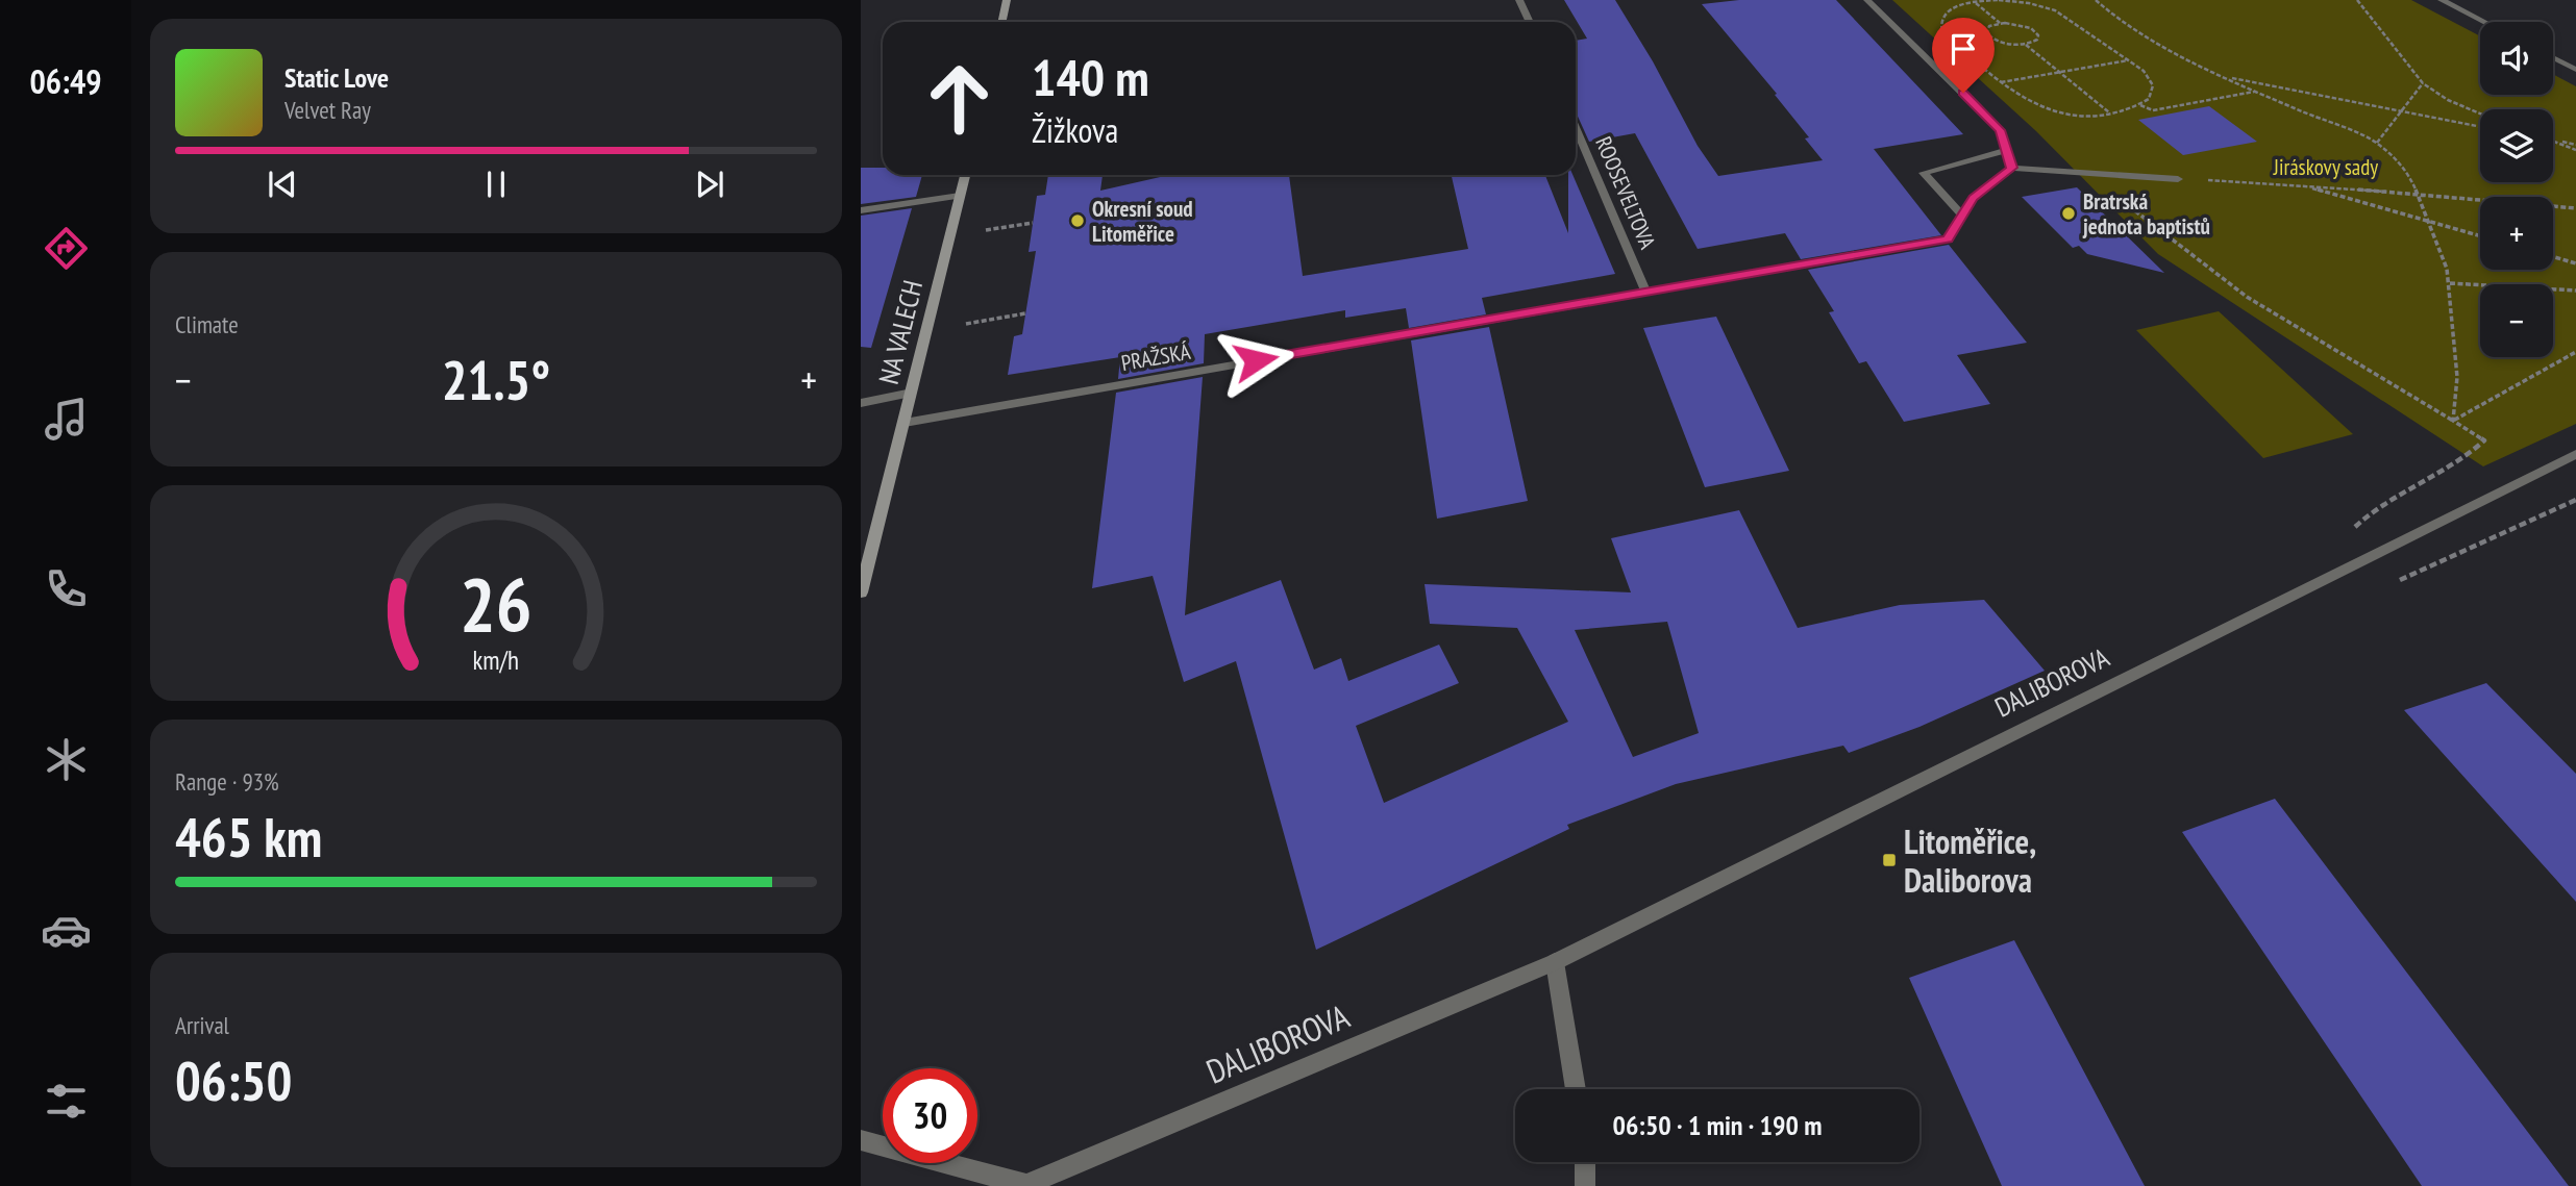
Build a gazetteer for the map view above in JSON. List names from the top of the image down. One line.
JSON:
{"streets":{"main road":["NA VALECH"],"street":["ROOSEVELTOVA","PRAŽSKÁ","DALIBOROVA"]},"crossings":[["ROOSEVELTOVA","PRAŽSKÁ"],["NA VALECH","PRAŽSKÁ"]],"parks":["Jiráskovy sady"],"places":{"other":["Bratrská jednota baptistů","Okresní soud Litoměřice"],"transit":["Litoměřice, Daliborova"]},"page":{"tabs":"06:49","map_buttons":["+","−"],"turn":["140 m","Žižkova"],"song":["Static Love","Velvet Ray"],"tile":["Climate",["Range · 93%","465 km"],["Arrival","06:50"]],"heat":["−","21.5°","+"],"limit":"30","trip":"06:50 · 1 min · 190 m","gauge":["26","km/h"]}}
